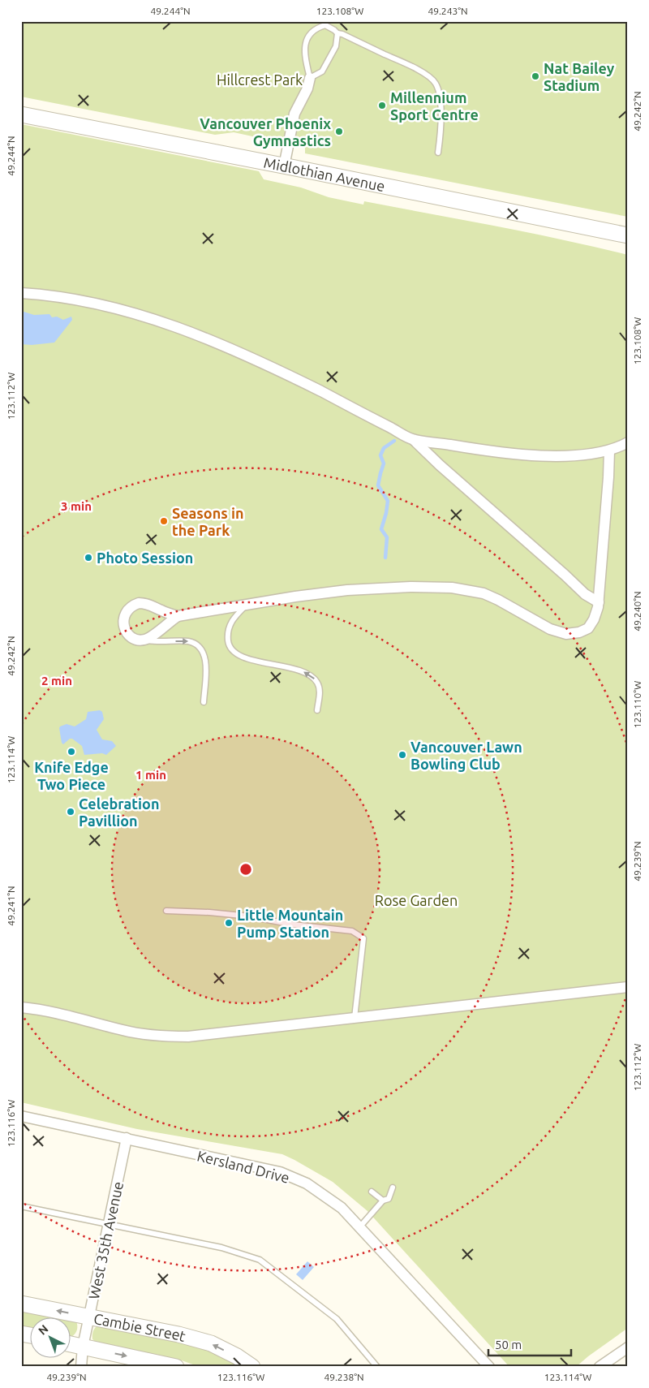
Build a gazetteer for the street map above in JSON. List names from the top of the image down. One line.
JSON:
{"streets":{"street":["Midlothian Avenue","Kersland Drive","West 35th Avenue","Cambie Street"]},"crossings":[["Kersland Drive","West 35th Avenue"],["West 35th Avenue","Cambie Street"]],"parks":["Hillcrest Park","Rose Garden"],"places":["Nat Bailey Stadium","Millennium Sport Centre","Vancouver Phoenix Gymnastics","Seasons in the Park","Photo Session","Knife Edge Two Piece","Vancouver Lawn Bowling Club","Celebration Pavillion","Little Mountain Pump Station"],"scale_bar":"50 m","north":"top left","coordinates":["49.244°N","123.108°W","49.243°N","49.242°N","123.112°W","49.240°N","123.110°W","123.114°W","49.239°N","49.241°N","123.116°W","49.238°N"],"rings":["3 min","2 min","1 min"]}
